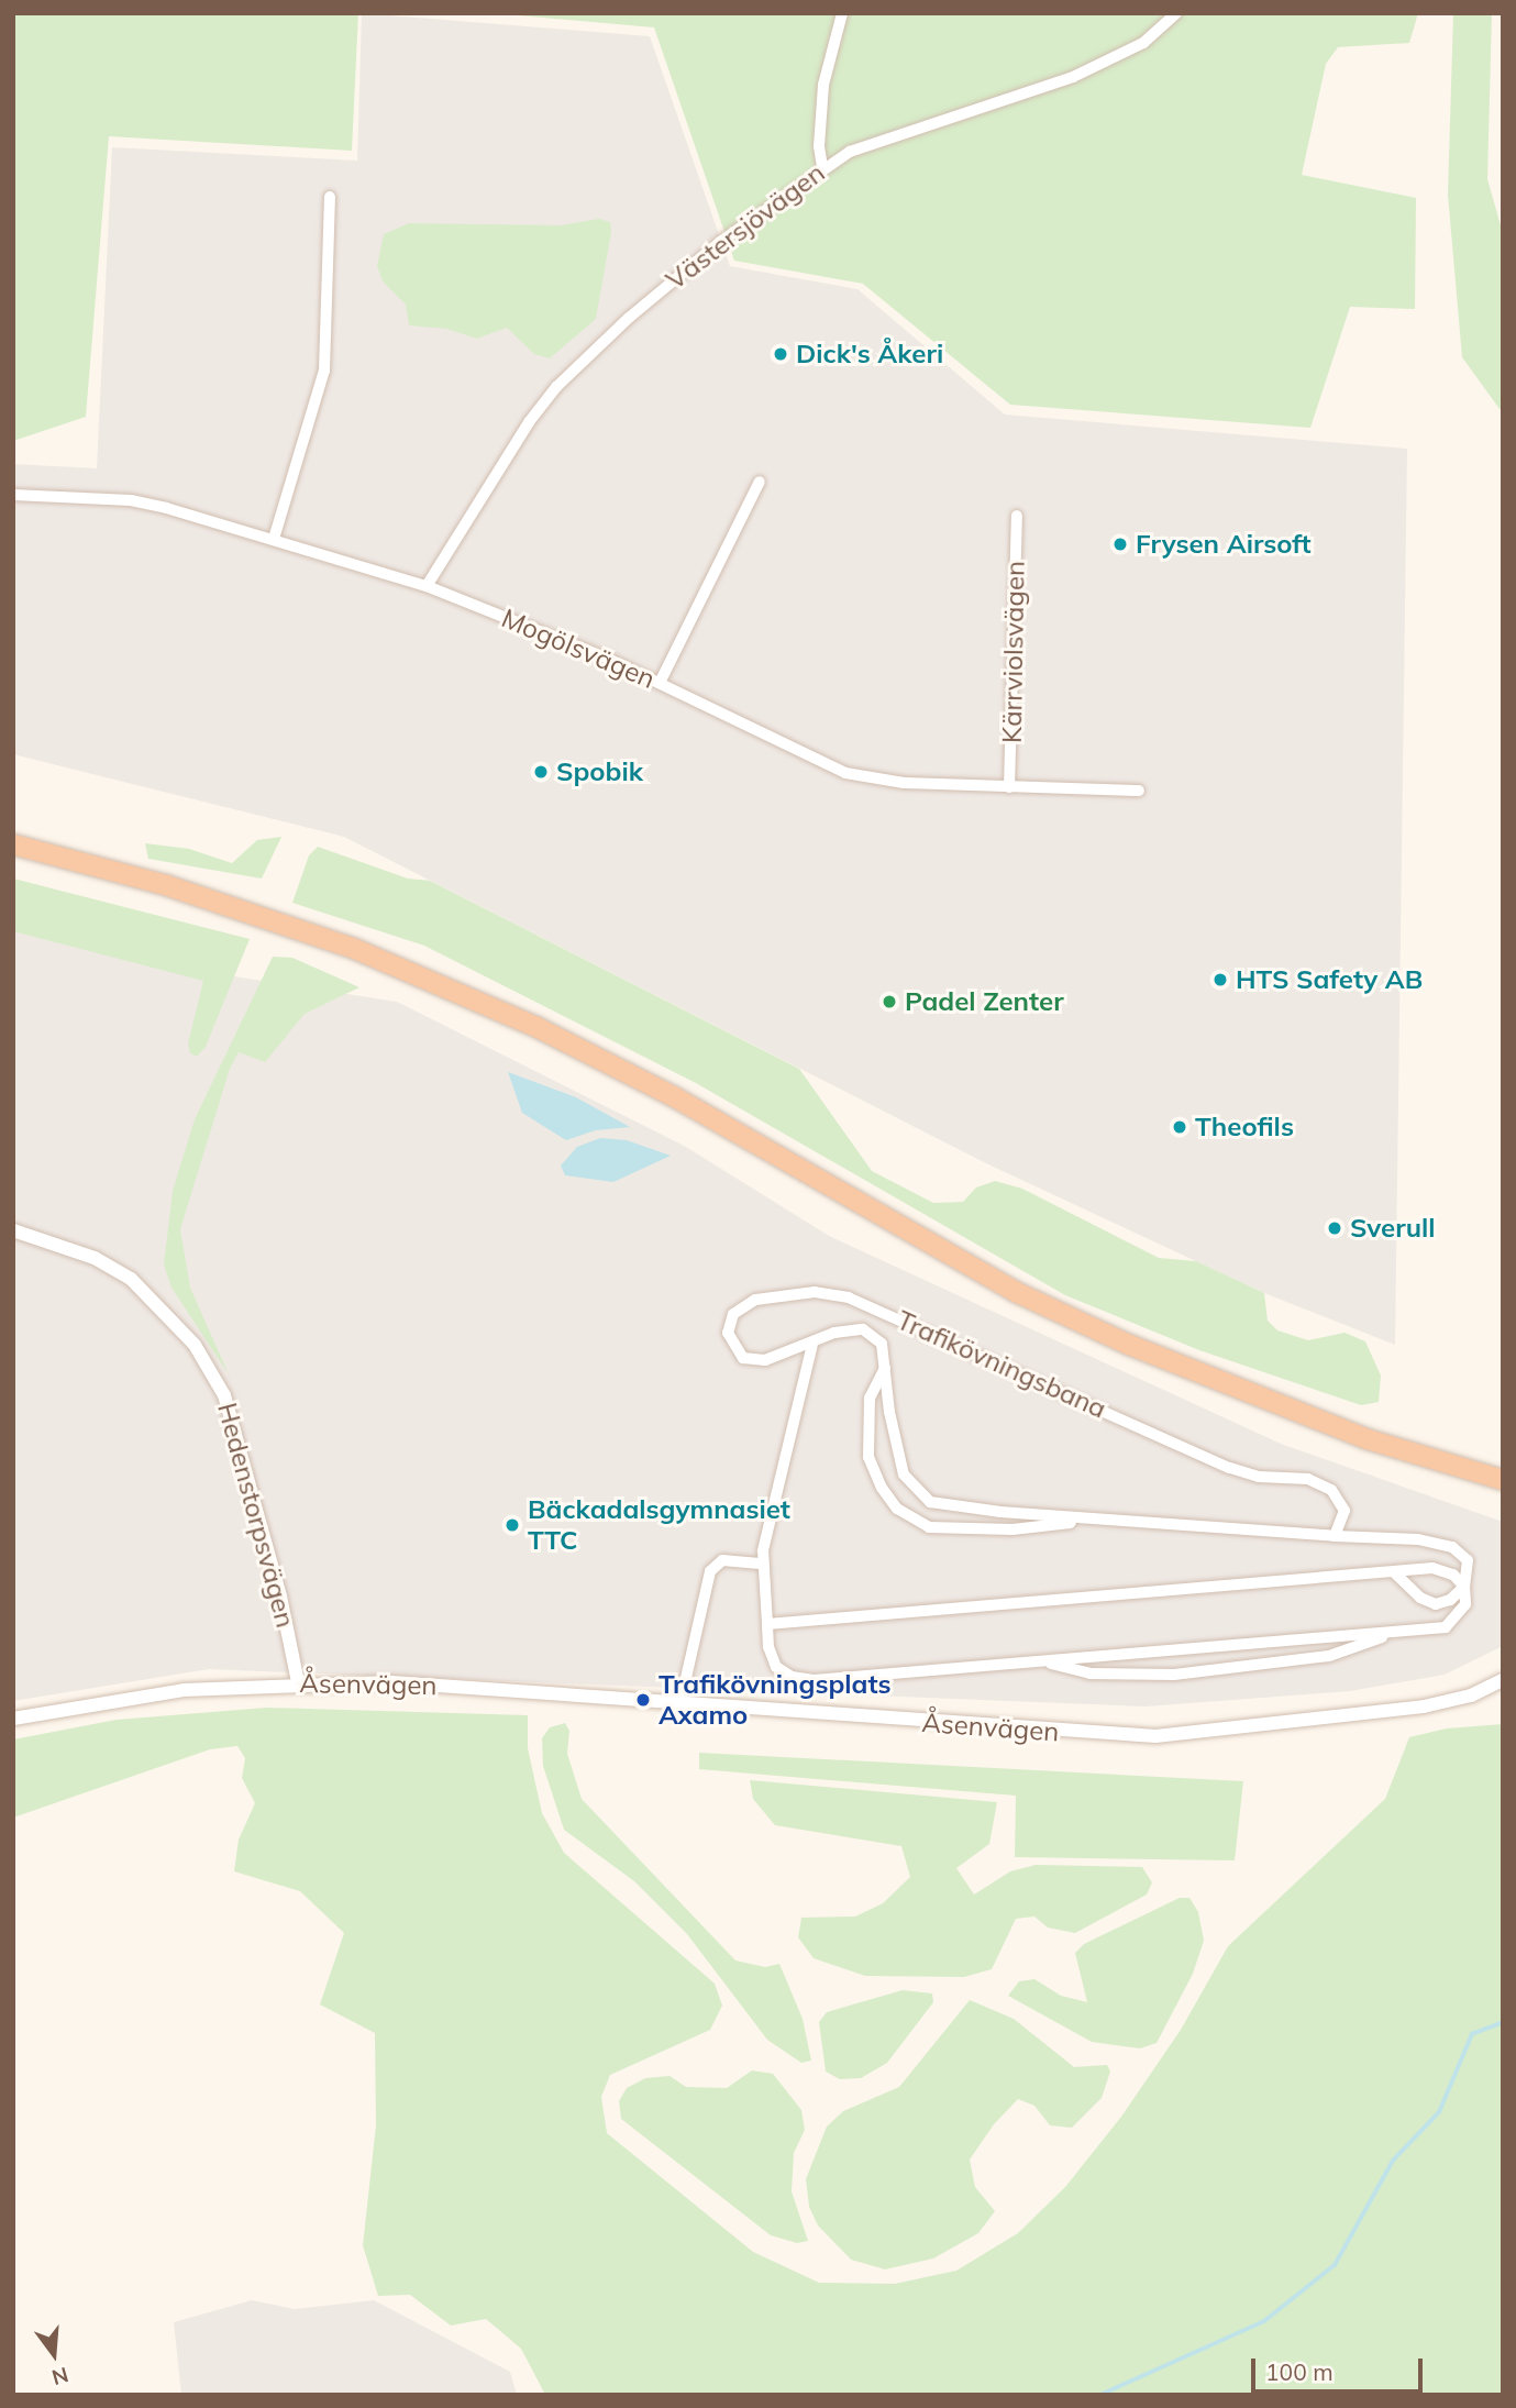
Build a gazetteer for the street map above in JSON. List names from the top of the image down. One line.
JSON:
{"streets":{"street":["Västersjövägen","Mogölsvägen","Kärrviolsvägen","Trafikövningsbana","Hedenstorpsvägen","Åsenvägen"]},"crossings":[["Västersjövägen","Mogölsvägen"],["Mogölsvägen","Kärrviolsvägen"],["Hedenstorpsvägen","Åsenvägen"]],"places":["Dick's Åkeri","Frysen Airsoft","Spobik","HTS Safety AB","Padel Zenter","Theofils","Sverull","Bäckadalsgymnasiet TTC","Trafikövningsplats Axamo"],"scale_bar":"100 m","north":"bottom"}
